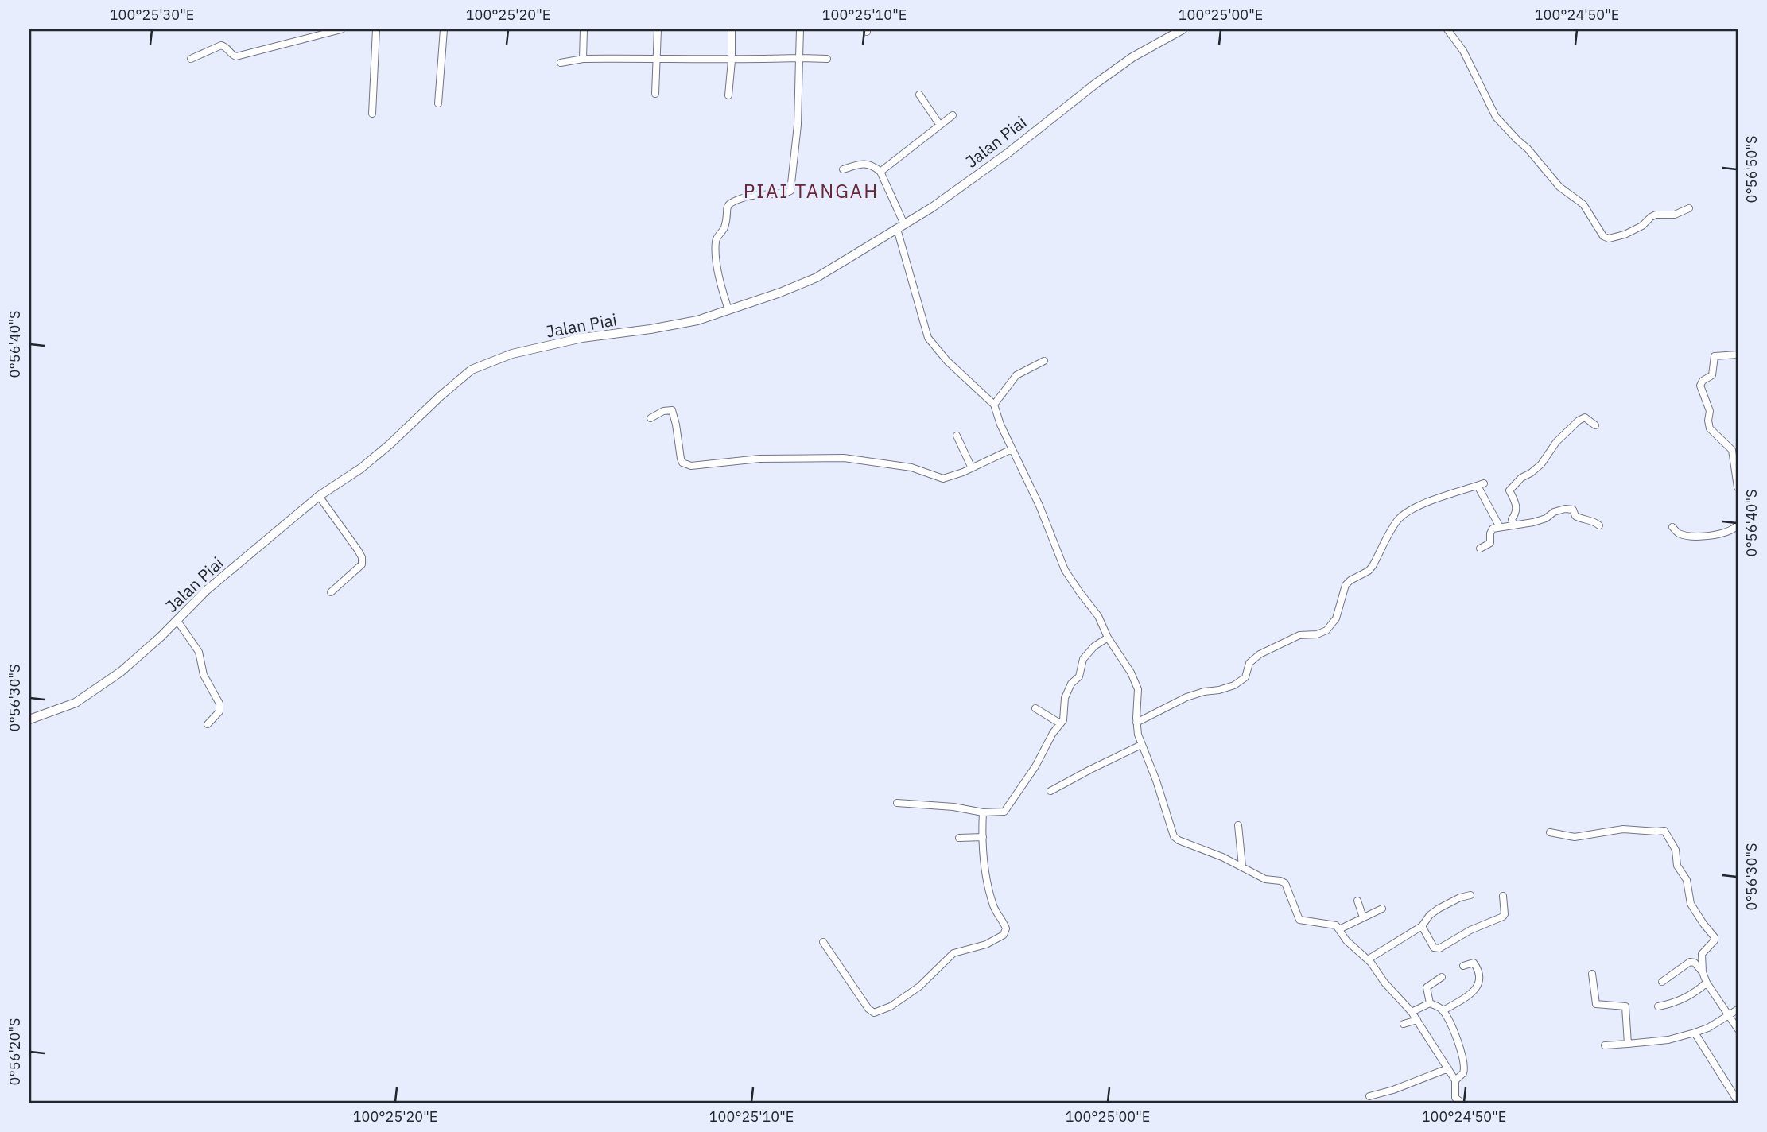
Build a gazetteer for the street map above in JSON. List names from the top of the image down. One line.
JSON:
{"streets":{"street":["Jalan Piai"]},"districts":["PIAI TANGAH"],"coordinates":["100°25'30\"E","100°25'20\"E","100°25'10\"E","100°25'00\"E","100°24'50\"E","0°56'50\"S","0°56'40\"S","0°56'30\"S","0°56'20\"S"]}
